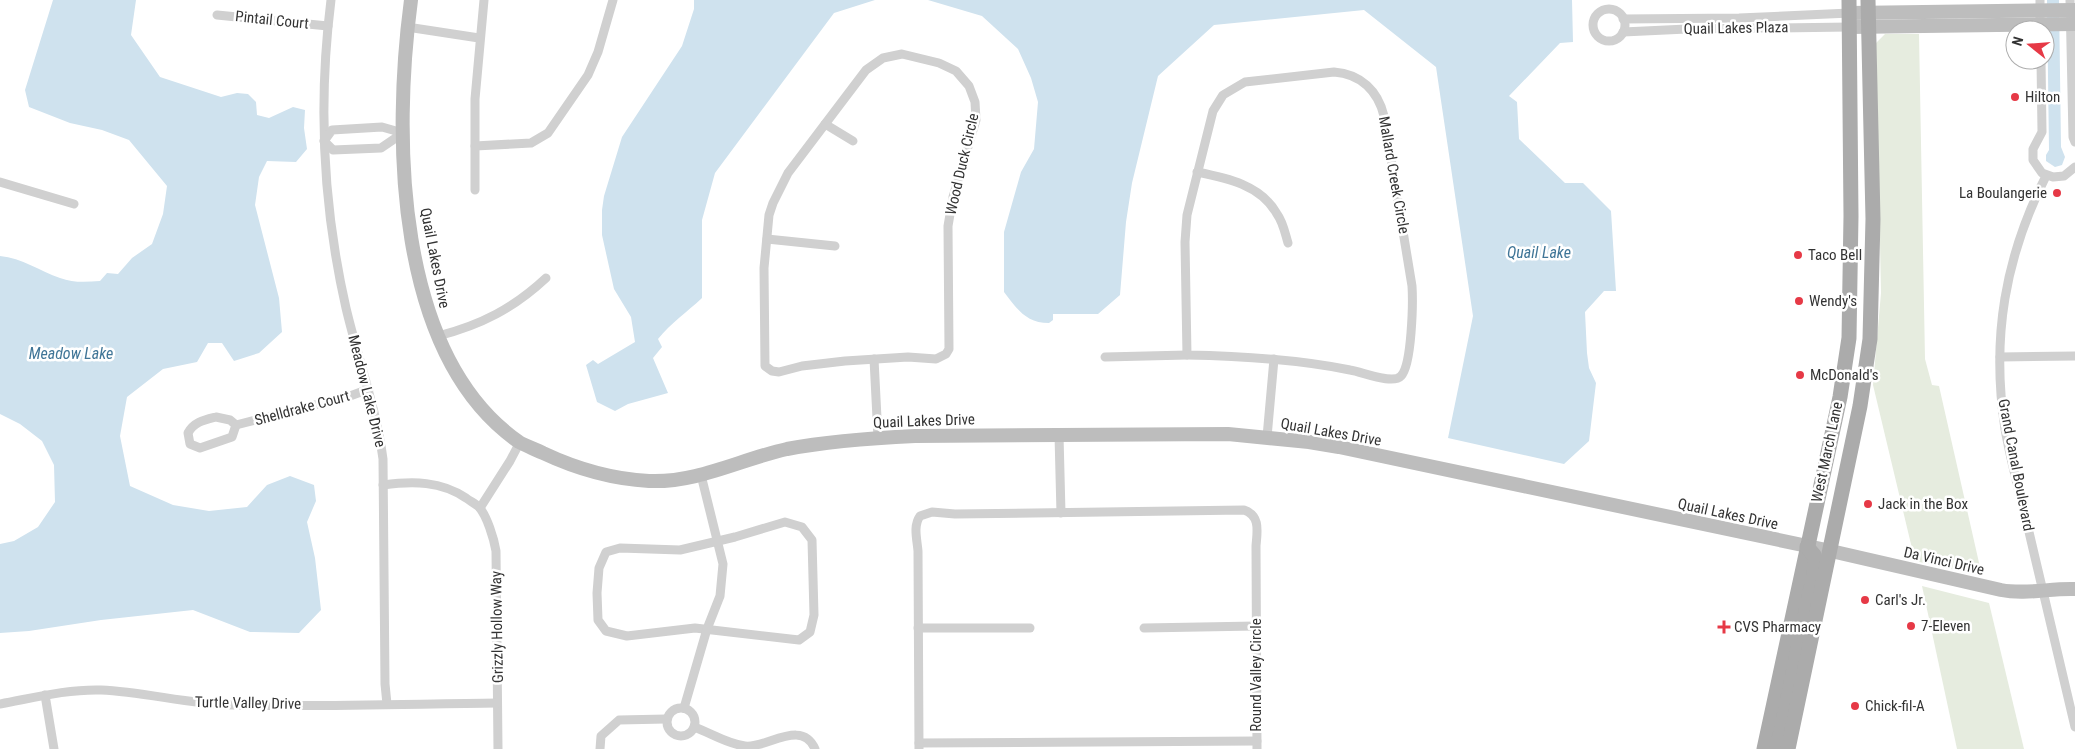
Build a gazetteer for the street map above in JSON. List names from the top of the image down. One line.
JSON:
{"streets":{"main road":["Quail Lakes Drive","West March Lane","Da Vinci Drive"],"street":["Pintail Court","Quail Lakes Plaza","Wood Duck Circle","Mallard Creek Circle","Meadow Lake Drive","Shelldrake Court","Grand Canal Boulevard","Grizzly Hollow Way","Round Valley Circle","Turtle Valley Drive"]},"crossings":[["Pintail Court","Meadow Lake Drive"],["Quail Lakes Plaza","West March Lane"],["Quail Lakes Drive","West March Lane"],["Quail Lakes Drive","Da Vinci Drive"],["Meadow Lake Drive","Shelldrake Court"],["Meadow Lake Drive","Turtle Valley Drive"],["West March Lane","Da Vinci Drive"],["Grand Canal Boulevard","Da Vinci Drive"],["Grizzly Hollow Way","Turtle Valley Drive"]],"water":["Quail Lake","Meadow Lake"],"places":{"other":["Hilton","La Boulangerie","Taco Bell","Wendy's","McDonald's","Jack in the Box","Carl's Jr.","7-Eleven","Chick-fil-A"],"health":["CVS Pharmacy"]},"north":"left"}
